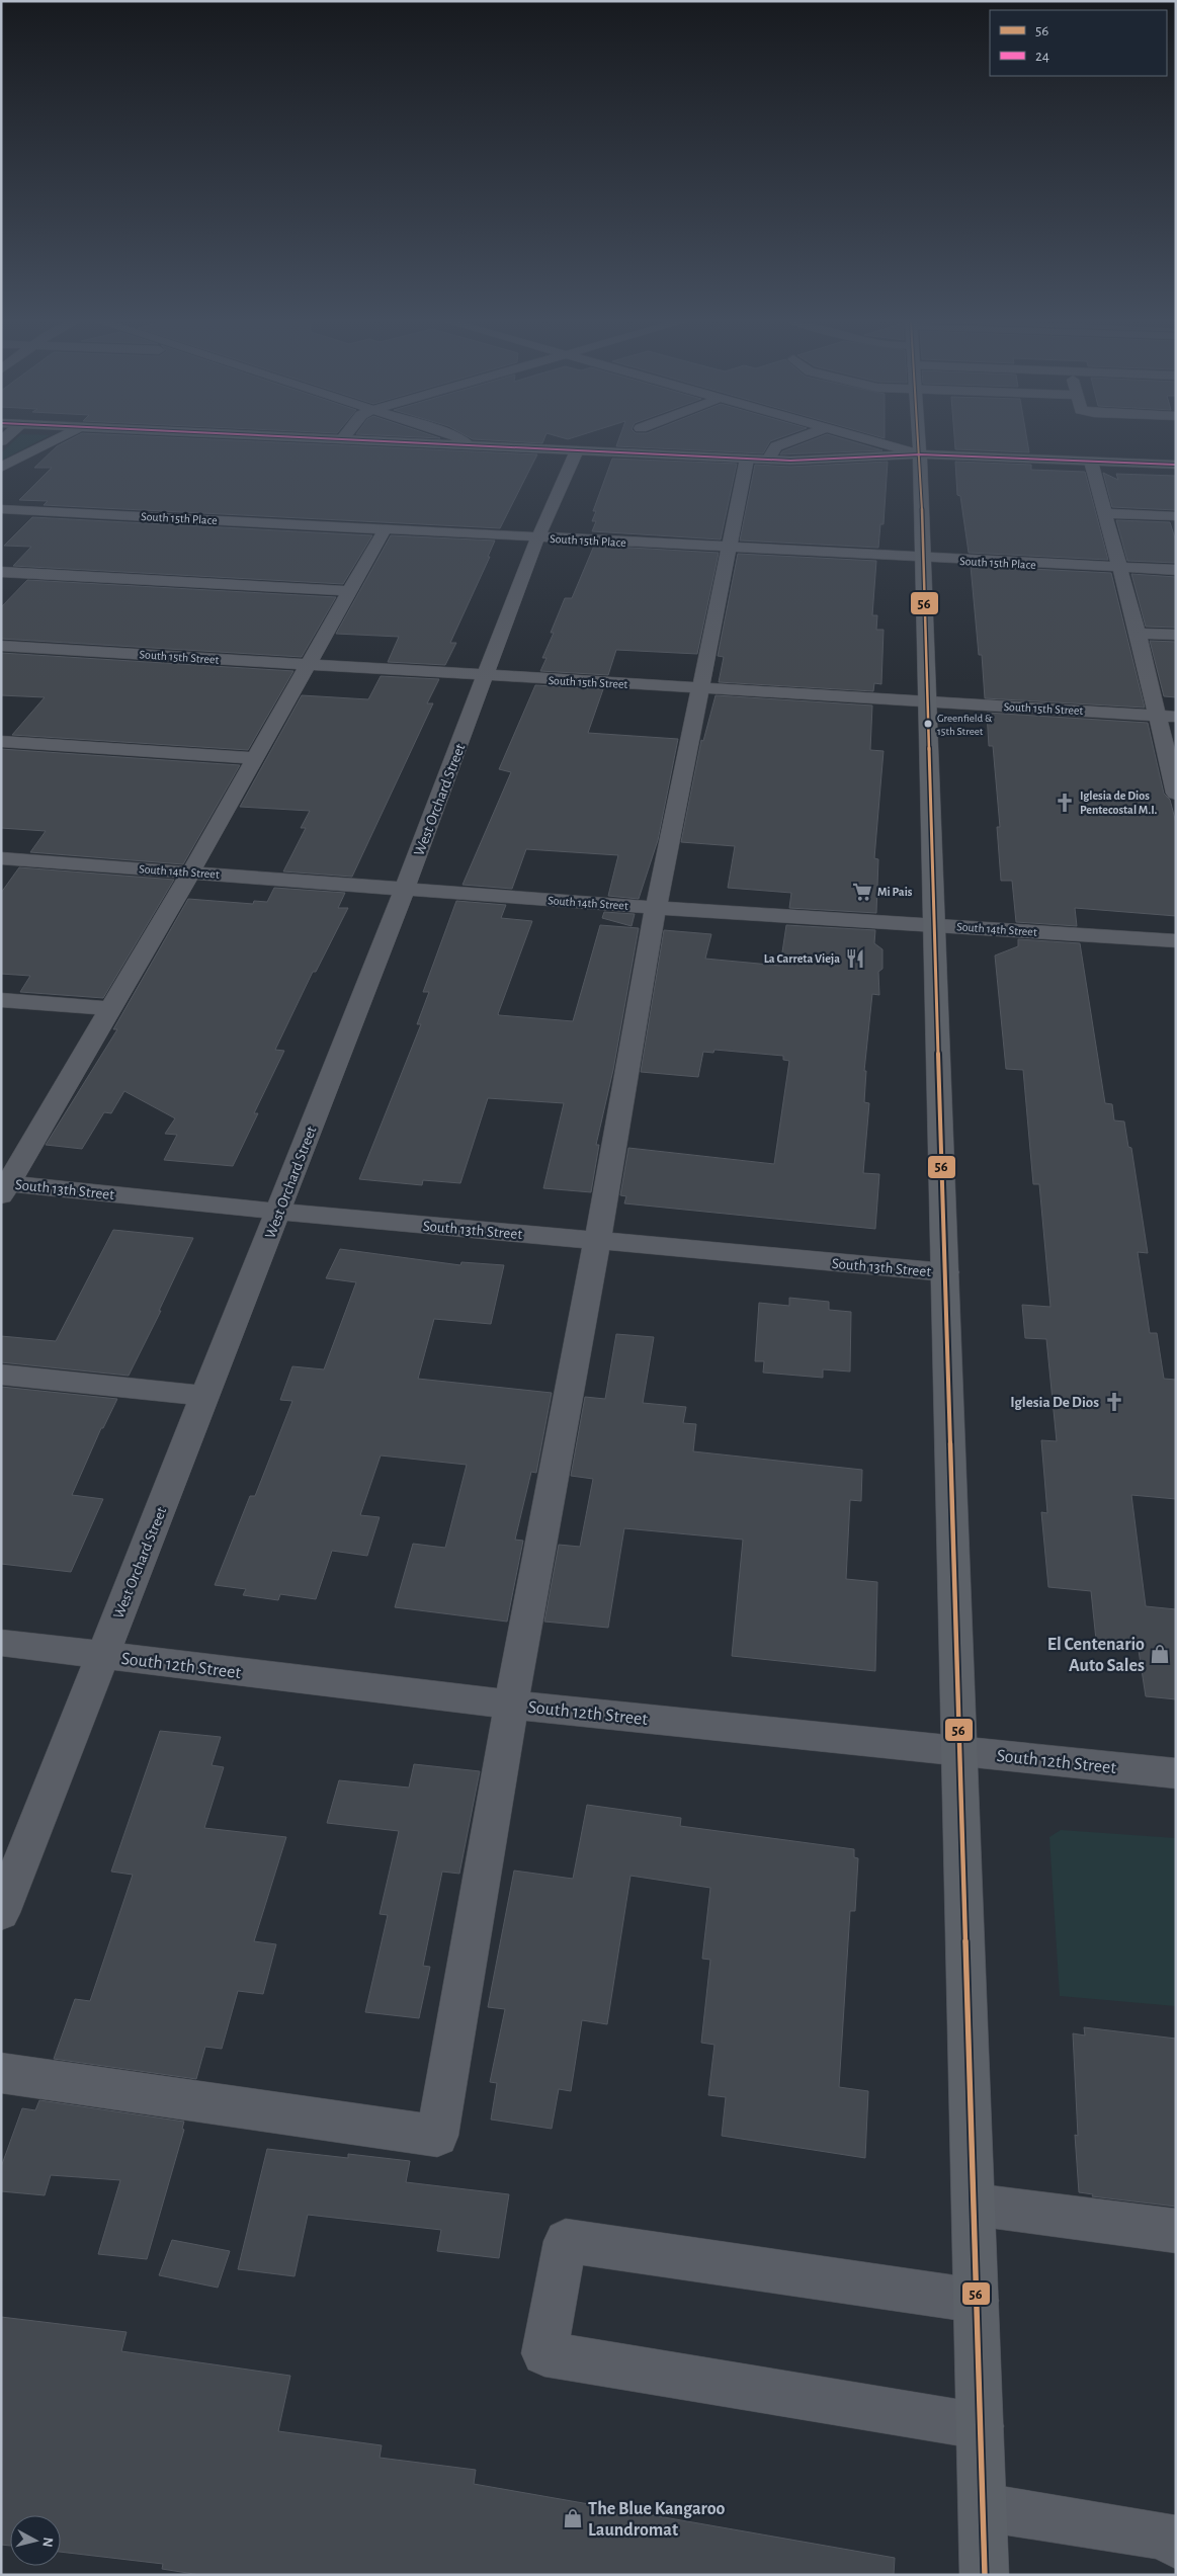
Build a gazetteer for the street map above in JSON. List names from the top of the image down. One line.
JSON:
{"streets":{"street":["South 15th Place","South 15th Street","West Orchard Street","South 14th Street","South 13th Street","South 12th Street"]},"crossings":[["South 15th Place","West Orchard Street"],["South 15th Street","West Orchard Street"],["West Orchard Street","South 14th Street"],["West Orchard Street","South 13th Street"],["West Orchard Street","South 12th Street"]],"places":{"other":["Greenfield & 15th Street"],"church":["Iglesia de Dios Pentecostal M.I.","Iglesia De Dios"],"supermarket":["Mi Pais"],"restaurant":["La Carreta Vieja"],"shop":["El Centenario Auto Sales","The Blue Kangaroo Laundromat"]},"lines":["transit line 56","transit line 24"],"legend":["56","24"],"north":"right"}
